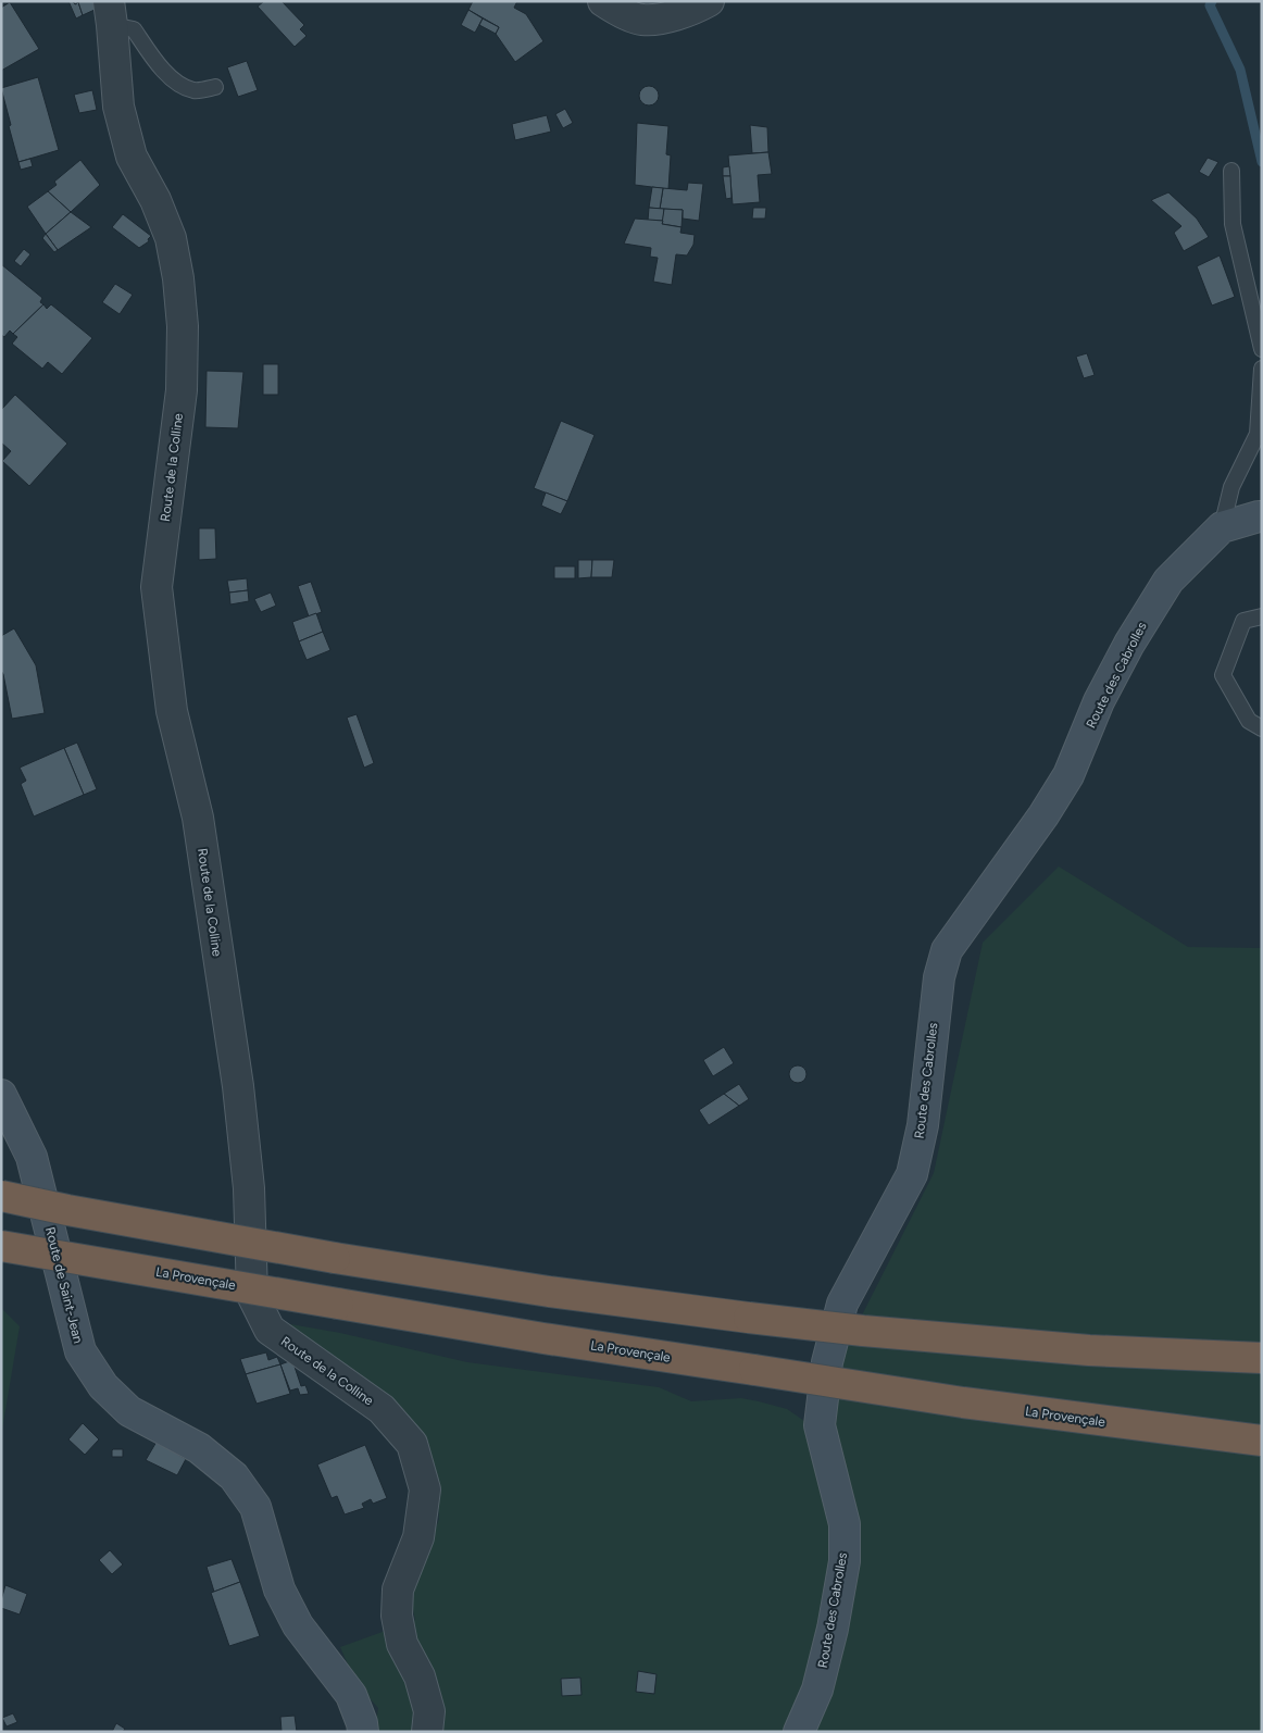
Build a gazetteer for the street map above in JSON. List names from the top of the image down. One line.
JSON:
{"streets":{"highway":["La Provençale"],"street":["Route de la Colline","Route des Cabrolles","Route de Saint-Jean"]}}
